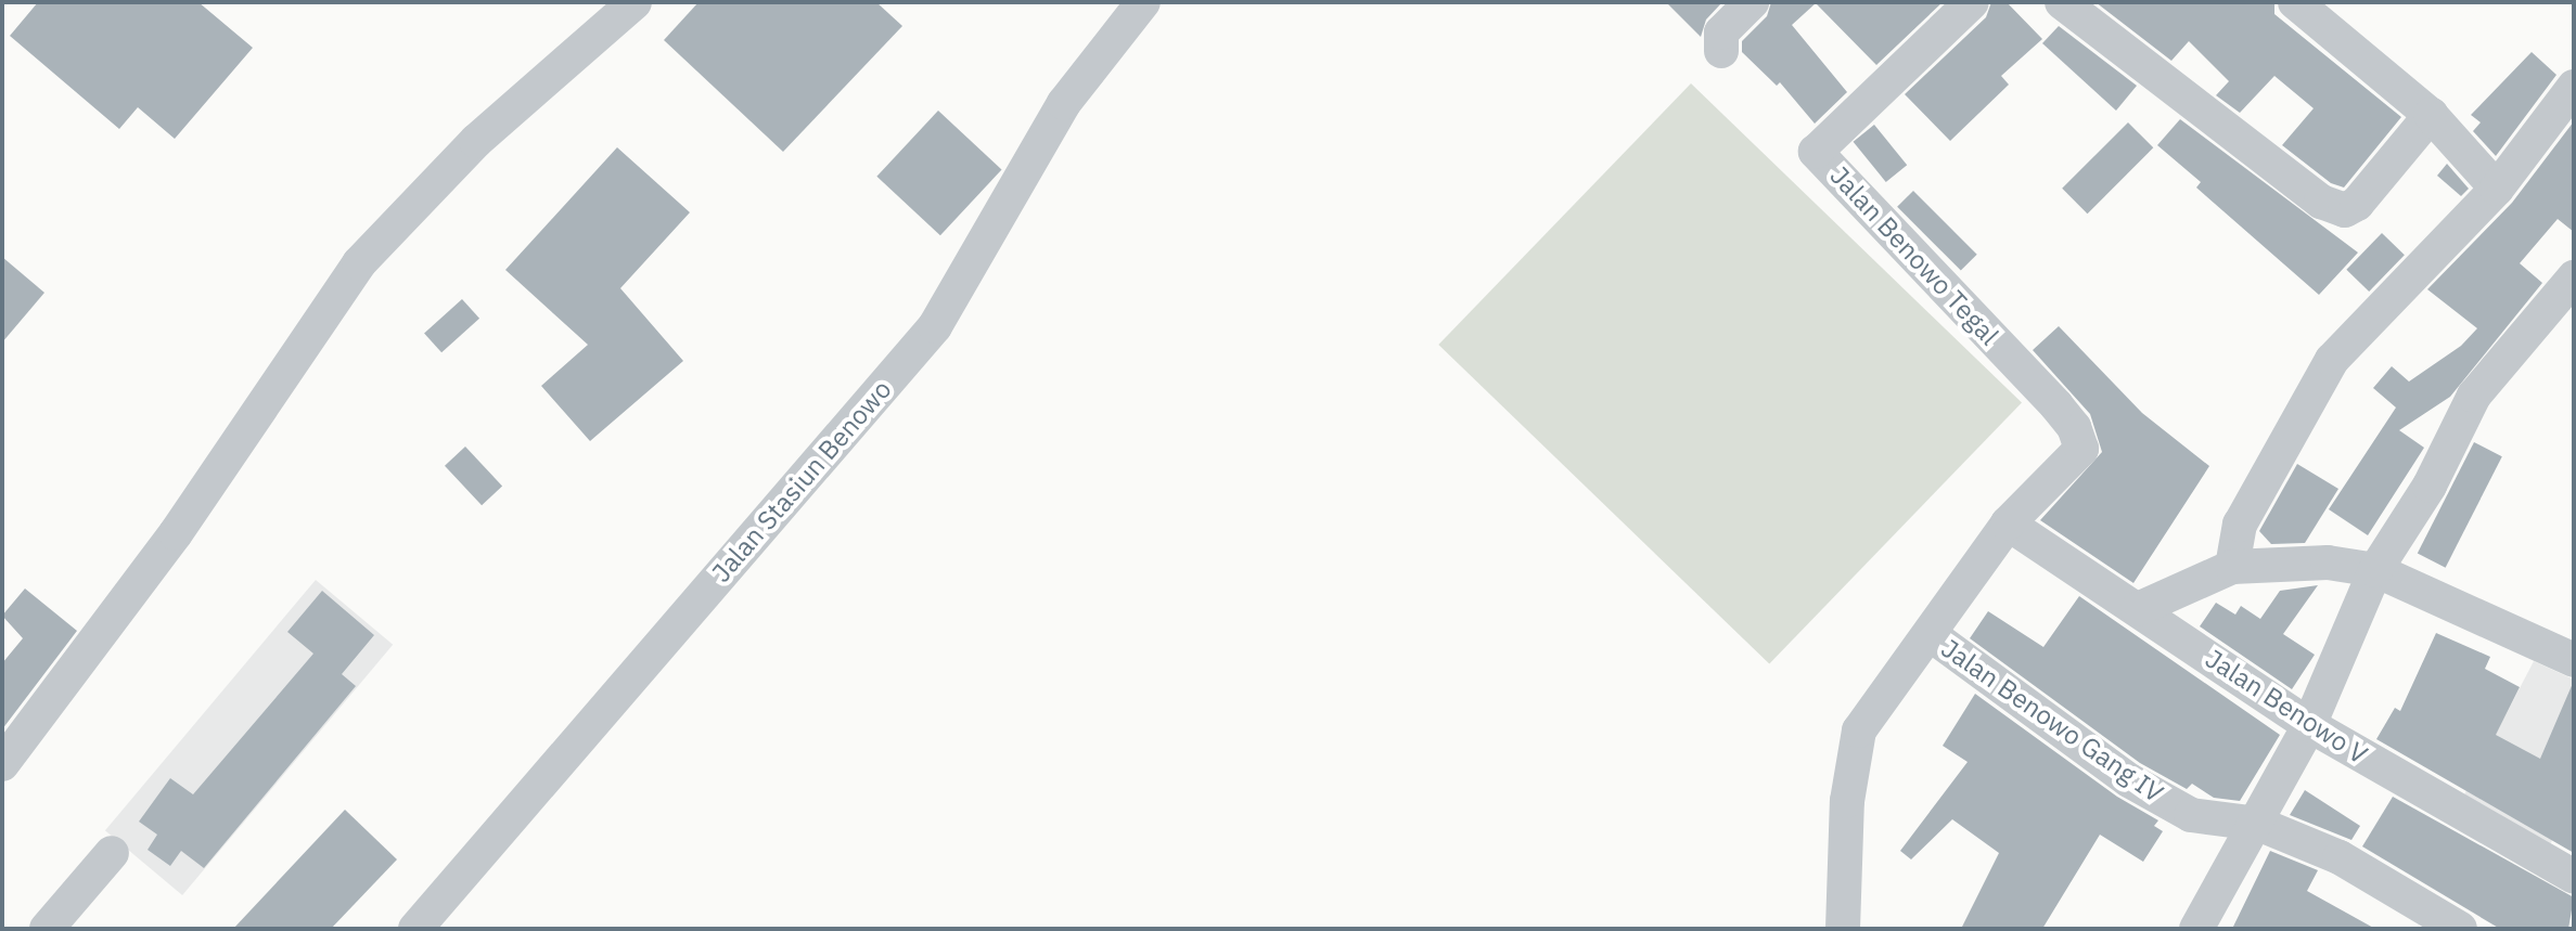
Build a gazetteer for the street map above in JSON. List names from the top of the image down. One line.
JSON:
{"streets":{"street":["Jalan Benowo Tegal","Jalan Stasiun Benowo","Jalan Benowo V","Jalan Benowo Gang IV"]},"crossings":[["Jalan Benowo Tegal","Jalan Benowo V"]]}
